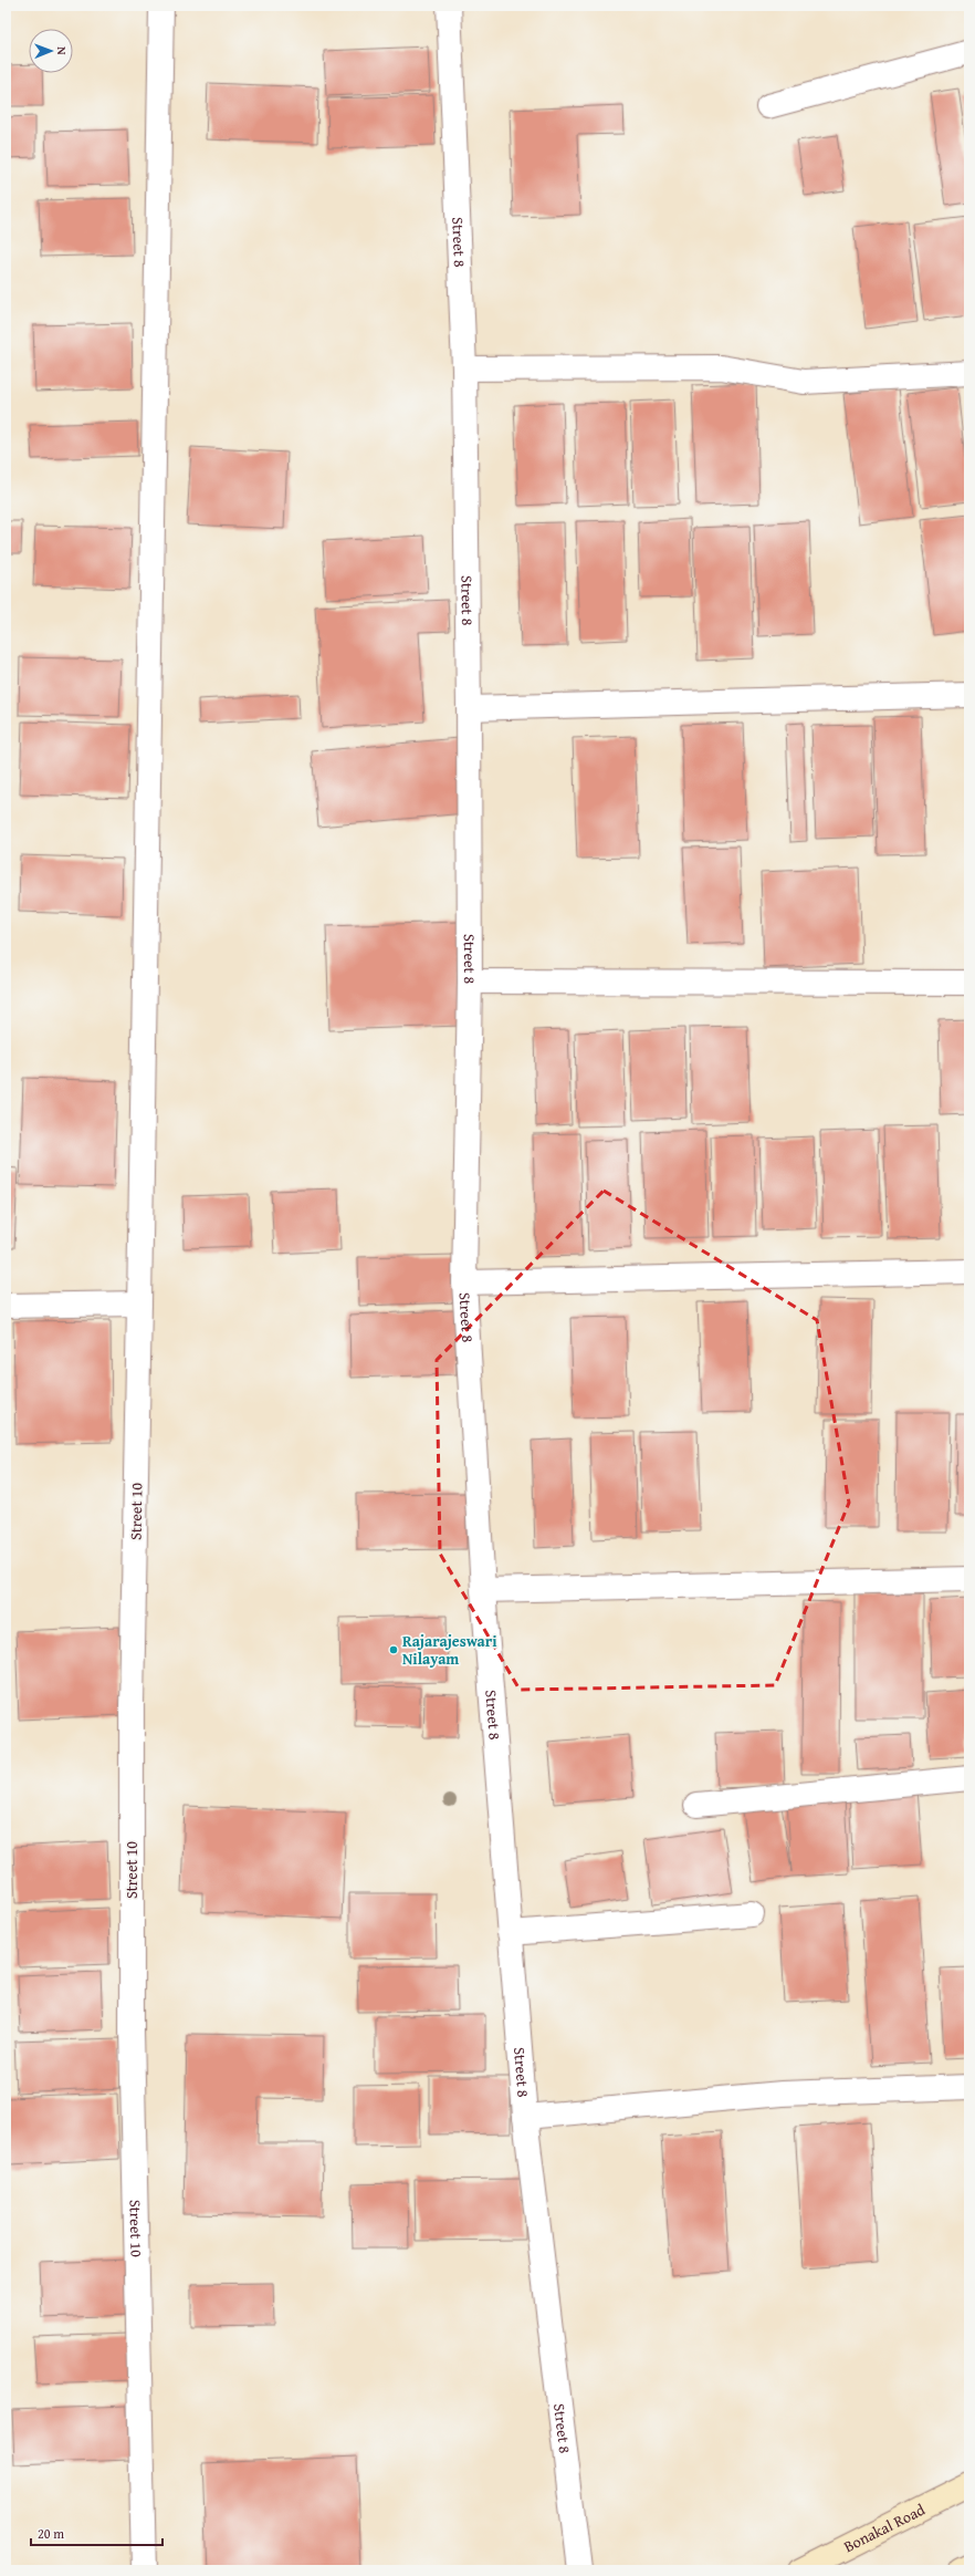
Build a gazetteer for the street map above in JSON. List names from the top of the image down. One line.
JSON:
{"streets":{"main road":["Bonakal Road"],"street":["Street 8","Street 10"]},"places":["Rajarajeswari Nilayam"],"scale_bar":"20 m","north":"right"}
